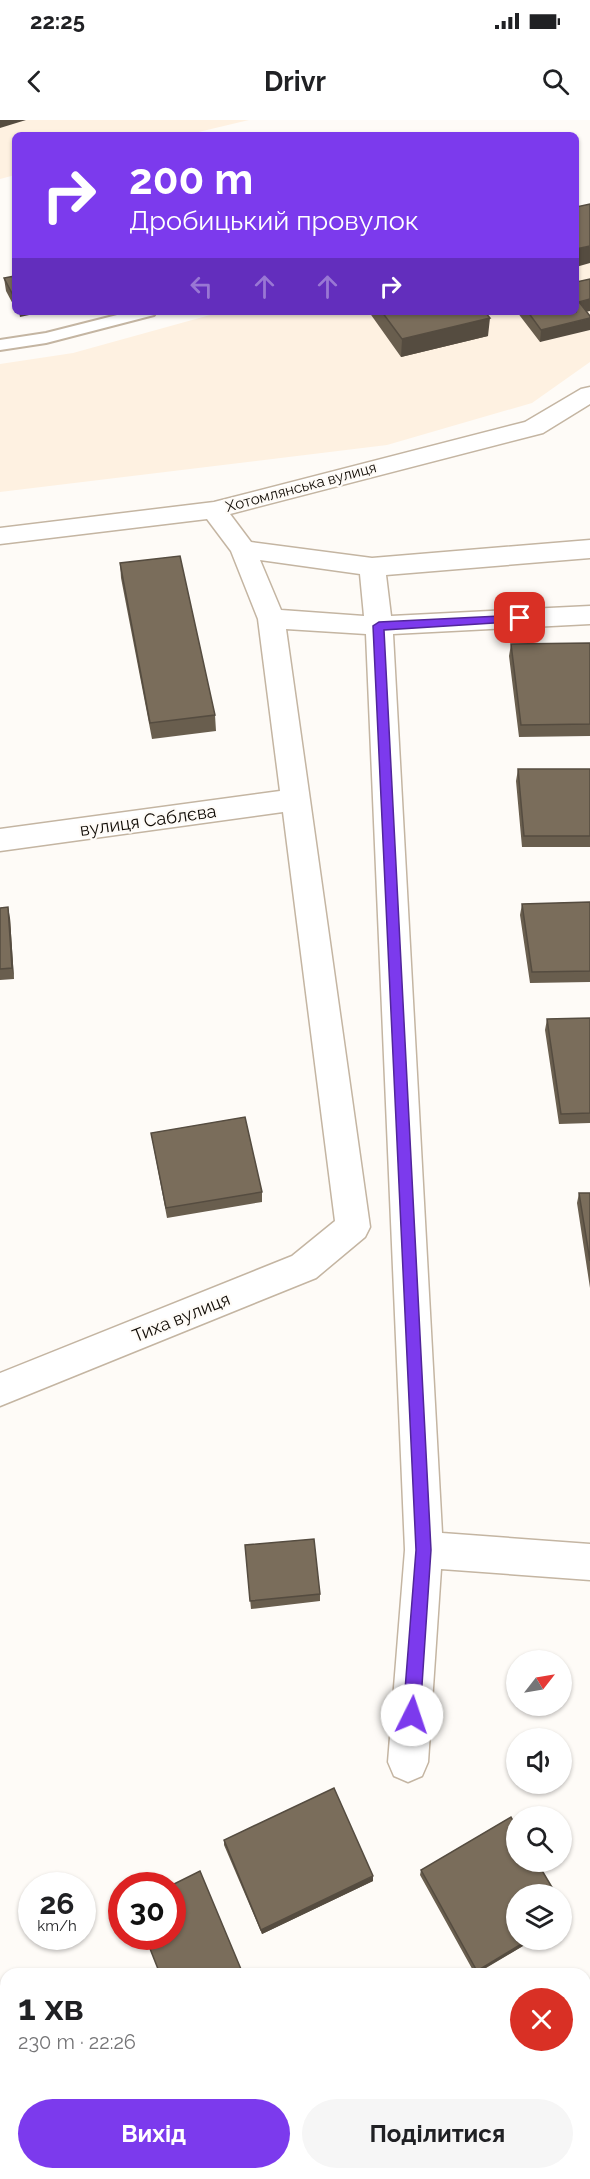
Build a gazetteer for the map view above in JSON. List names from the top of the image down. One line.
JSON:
{"streets":{"street":["Хотомлянська вулиця","вулиця Саблєва","Тиха вулиця"]},"crossings":[["вулиця Саблєва","Тиха вулиця"]],"north":"top right","page":{"status":"22:25","header":"Drivr","turn":["200 m","Дробицький провулок"],"speed":"26 km/h","limit":"30","heading":["1 хв","230 m · 22:26"],"buttons":["Вихід","Поділитися"]}}
